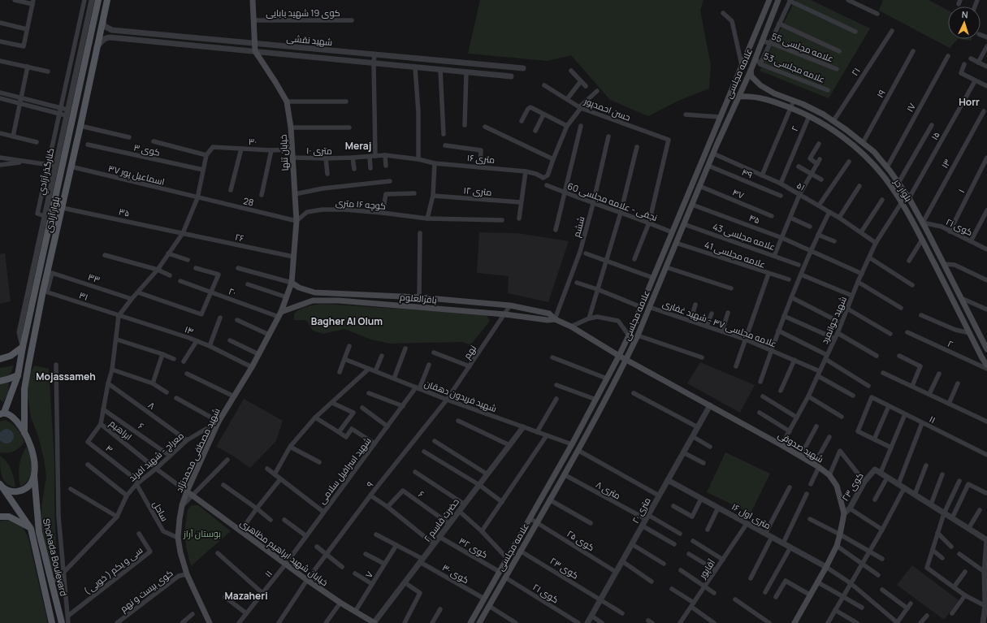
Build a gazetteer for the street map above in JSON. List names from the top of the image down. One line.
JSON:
{"streets":{"main road":["علامه مجلسی","خیابان تنها","بلوار حر","بلوار آزادی","باقرالعلوم","شهید صدوقی","شهید مصطفی محمدنژاد","خیابان شهید ابراهیم مظاهری","Shohada Boulevard"],"street":["کوی 19 شهید بابایی","شهید نقشی","علامه مجلسی 55","علامه مجلسی 53","۲۱","۱۹","۱۷","حسن احمدپور","۲","۱۵","۳۰","کوی ۳","۱۰ متری","۱۶ متری","۱۳","کنارگذر آزادي","۴۹","اسماعیل پور ۳۷","۵۱","۱۲ متری","۱","۴۷","28","نجفی - علامه مجلسی 60","کوچه ۱۶ متری","۳۵","۴۵","ششم","کوی ۲۱","علامه مجلسی 43","۲۶","علامه مجلسی 41","۳۳","۲۰","۳۱","شهید جوانمرد","علامه مجلسی ۳۷ - شهید غفاری","۱۴","نهم","شهید فریدون دهقان","۸","۱۱","۶","ابراهیم","۴","معراج - شهید افرند","شهید اسرافیل سلامی","۹","کوی ۲۳","۸ متری","۲۰ متری","ساحل","۱۶ متری اول","۲ حضرت قاسم","کوی ۲۵","کوی ۳۲","آقاپور","سی و یکم ( خویی )","کوی ۳۰","۷","کوی بیست و نهم"]},"crossings":[["کوی 19 شهید بابایی","خیابان تنها"],["شهید نقشی","خیابان تنها"],["علامه مجلسی 55","علامه مجلسی"],["علامه مجلسی 53","علامه مجلسی"],["۲۱","بلوار حر"],["علامه مجلسی","۴۹"],["علامه مجلسی","۵۱"],["علامه مجلسی","بلوار حر"],["علامه مجلسی","۴۷"],["علامه مجلسی","نجفی - علامه مجلسی 60"],["علامه مجلسی","۴۵"],["علامه مجلسی","کوی ۲۱"],["علامه مجلسی","علامه مجلسی 43"],["علامه مجلسی","علامه مجلسی 41"],["علامه مجلسی","باقرالعلوم"],["علامه مجلسی","علامه مجلسی ۳۷ - شهید غفاری"],["علامه مجلسی","شهید فریدون دهقان"],["علامه مجلسی","شهید صدوقی"],["علامه مجلسی","کوی ۲۳"],["علامه مجلسی","۸ متری"],["علامه مجلسی","کوی ۲۵"],["علامه مجلسی","کوی ۳۲"],["علامه مجلسی","کوی ۳۰"],["۱۹","بلوار حر"],["۱۷","بلوار حر"],["حسن احمدپور","نجفی - علامه مجلسی 60"],["۲","۵۱"],["۲","بلوار حر"],["۱۵","بلوار حر"],["۳۰","خیابان تنها"],["۱۰ متری","خیابان تنها"],["۱۰ متری","۱۶ متری"],["خیابان تنها","28"],["خیابان تنها","کوچه ۱۶ متری"],["خیابان تنها","۲۶"],["خیابان تنها","۲۰"],["خیابان تنها","باقرالعلوم"],["خیابان تنها","شهید مصطفی محمدنژاد"],["۱۳","بلوار حر"],["۱۳","کوی ۲۱"],["کنارگذر آزادي","بلوار آزادی"],["اسماعیل پور ۳۷","28"],["اسماعیل پور ۳۷","بلوار آزادی"],["۵۱","شهید جوانمرد"],["بلوار حر","کوی ۲۱"],["بلوار حر","شهید جوانمرد"],["۱","کوی ۲۱"],["28","کوچه ۱۶ متری"],["نجفی - علامه مجلسی 60","ششم"],["۳۵","بلوار آزادی"],["۳۵","۲۶"],["بلوار آزادی","۳۳"],["بلوار آزادی","۳۱"],["بلوار آزادی","Shohada Boulevard"],["ششم","باقرالعلوم"],["۳۳","۳۱"],["۲۰","باقرالعلوم"],["۲۰","شهید مصطفی محمدنژاد"],["۳۱","۱۴"],["۳۱","ابراهیم"],["باقرالعلوم","نهم"],["باقرالعلوم","شهید صدوقی"],["باقرالعلوم","شهید مصطفی محمدنژاد"],["شهید جوانمرد","علامه مجلسی ۳۷ - شهید غفاری"],["شهید جوانمرد","شهید صدوقی"],["۱۴","ابراهیم"],["۱۴","شهید مصطفی محمدنژاد"],["نهم","شهید فریدون دهقان"],["نهم","۹"],["شهید فریدون دهقان","شهید اسرافیل سلامی"],["شهید فریدون دهقان","۹"],["شهید فریدون دهقان","۲ حضرت قاسم"],["۸","ابراهیم"],["۸","معراج - شهید افرند"],["۱۱","شهید اسرافیل سلامی"],["۱۱","خیابان شهید ابراهیم مظاهری"],["۶","ابراهیم"],["۶","معراج - شهید افرند"],["۶","۲ حضرت قاسم"],["ابراهیم","۴"],["ابراهیم","شهید مصطفی محمدنژاد"],["ابراهیم","معراج - شهید افرند"],["ابراهیم","خیابان شهید ابراهیم مظاهری"],["شهید صدوقی","کوی ۲۳"],["شهید صدوقی","۲۰ متری"],["شهید صدوقی","۱۶ متری اول"],["۴","معراج - شهید افرند"],["۴","ساحل"],["شهید مصطفی محمدنژاد","معراج - شهید افرند"],["شهید مصطفی محمدنژاد","ساحل"],["شهید مصطفی محمدنژاد","خیابان شهید ابراهیم مظاهری"],["شهید مصطفی محمدنژاد","کوی بیست و نهم"],["معراج - شهید افرند","ساحل"],["معراج - شهید افرند","Shohada Boulevard"],["شهید اسرافیل سلامی","خیابان شهید ابراهیم مظاهری"],["۹","خیابان شهید ابراهیم مظاهری"],["کوی ۲۳","۲۰ متری"],["۸ متری","۲۰ متری"],["۲۰ متری","۱۶ متری اول"],["۲۰ متری","کوی ۲۵"],["۱۶ متری اول","آقاپور"],["۲ حضرت قاسم","کوی ۳۲"],["۲ حضرت قاسم","خیابان شهید ابراهیم مظاهری"],["۲ حضرت قاسم","کوی ۳۰"],["خیابان شهید ابراهیم مظاهری","۷"],["کوی ۳۰","۷"]],"districts":["Horr","Meraj","Bagher Al Olum","Mojassameh","Mazaheri"],"parks":["بوستان آراز"],"north":"top"}
